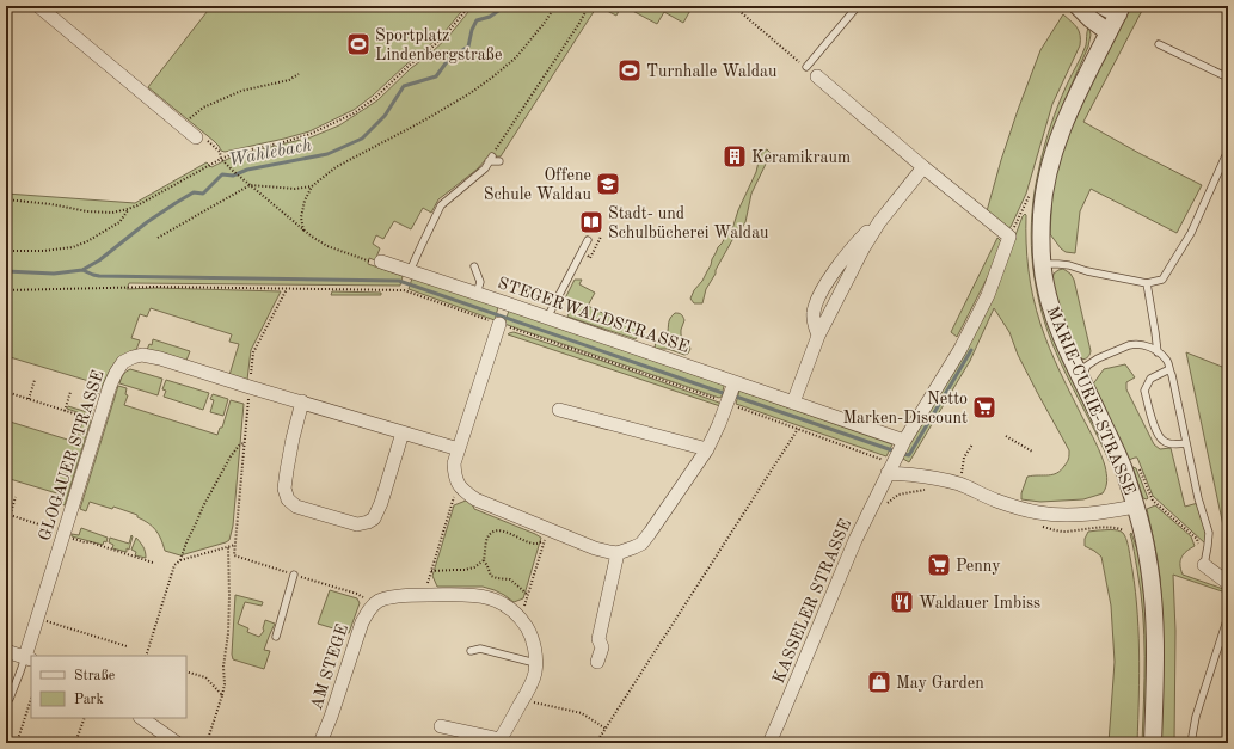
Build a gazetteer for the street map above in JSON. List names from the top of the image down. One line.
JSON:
{"streets":{"street":["STEGERWALDSTRASSE","MARIE-CURIE-STRASSE","GLOGAUER STRASSE","KASSELER STRASSE","AM STEGE"]},"crossings":[["STEGERWALDSTRASSE","KASSELER STRASSE"]],"water":["Wahlebach"],"places":{"sports":["Sportplatz Lindenbergstraße","Turnhalle Waldau"],"building":["Keramikraum"],"school or university":["Offene Schule Waldau"],"library":["Stadt- und Schulbücherei Waldau"],"supermarket":["Netto Marken-Discount","Penny"],"restaurant":["Waldauer Imbiss"],"shop":["May Garden"]},"legend":["Straße","Park"]}
